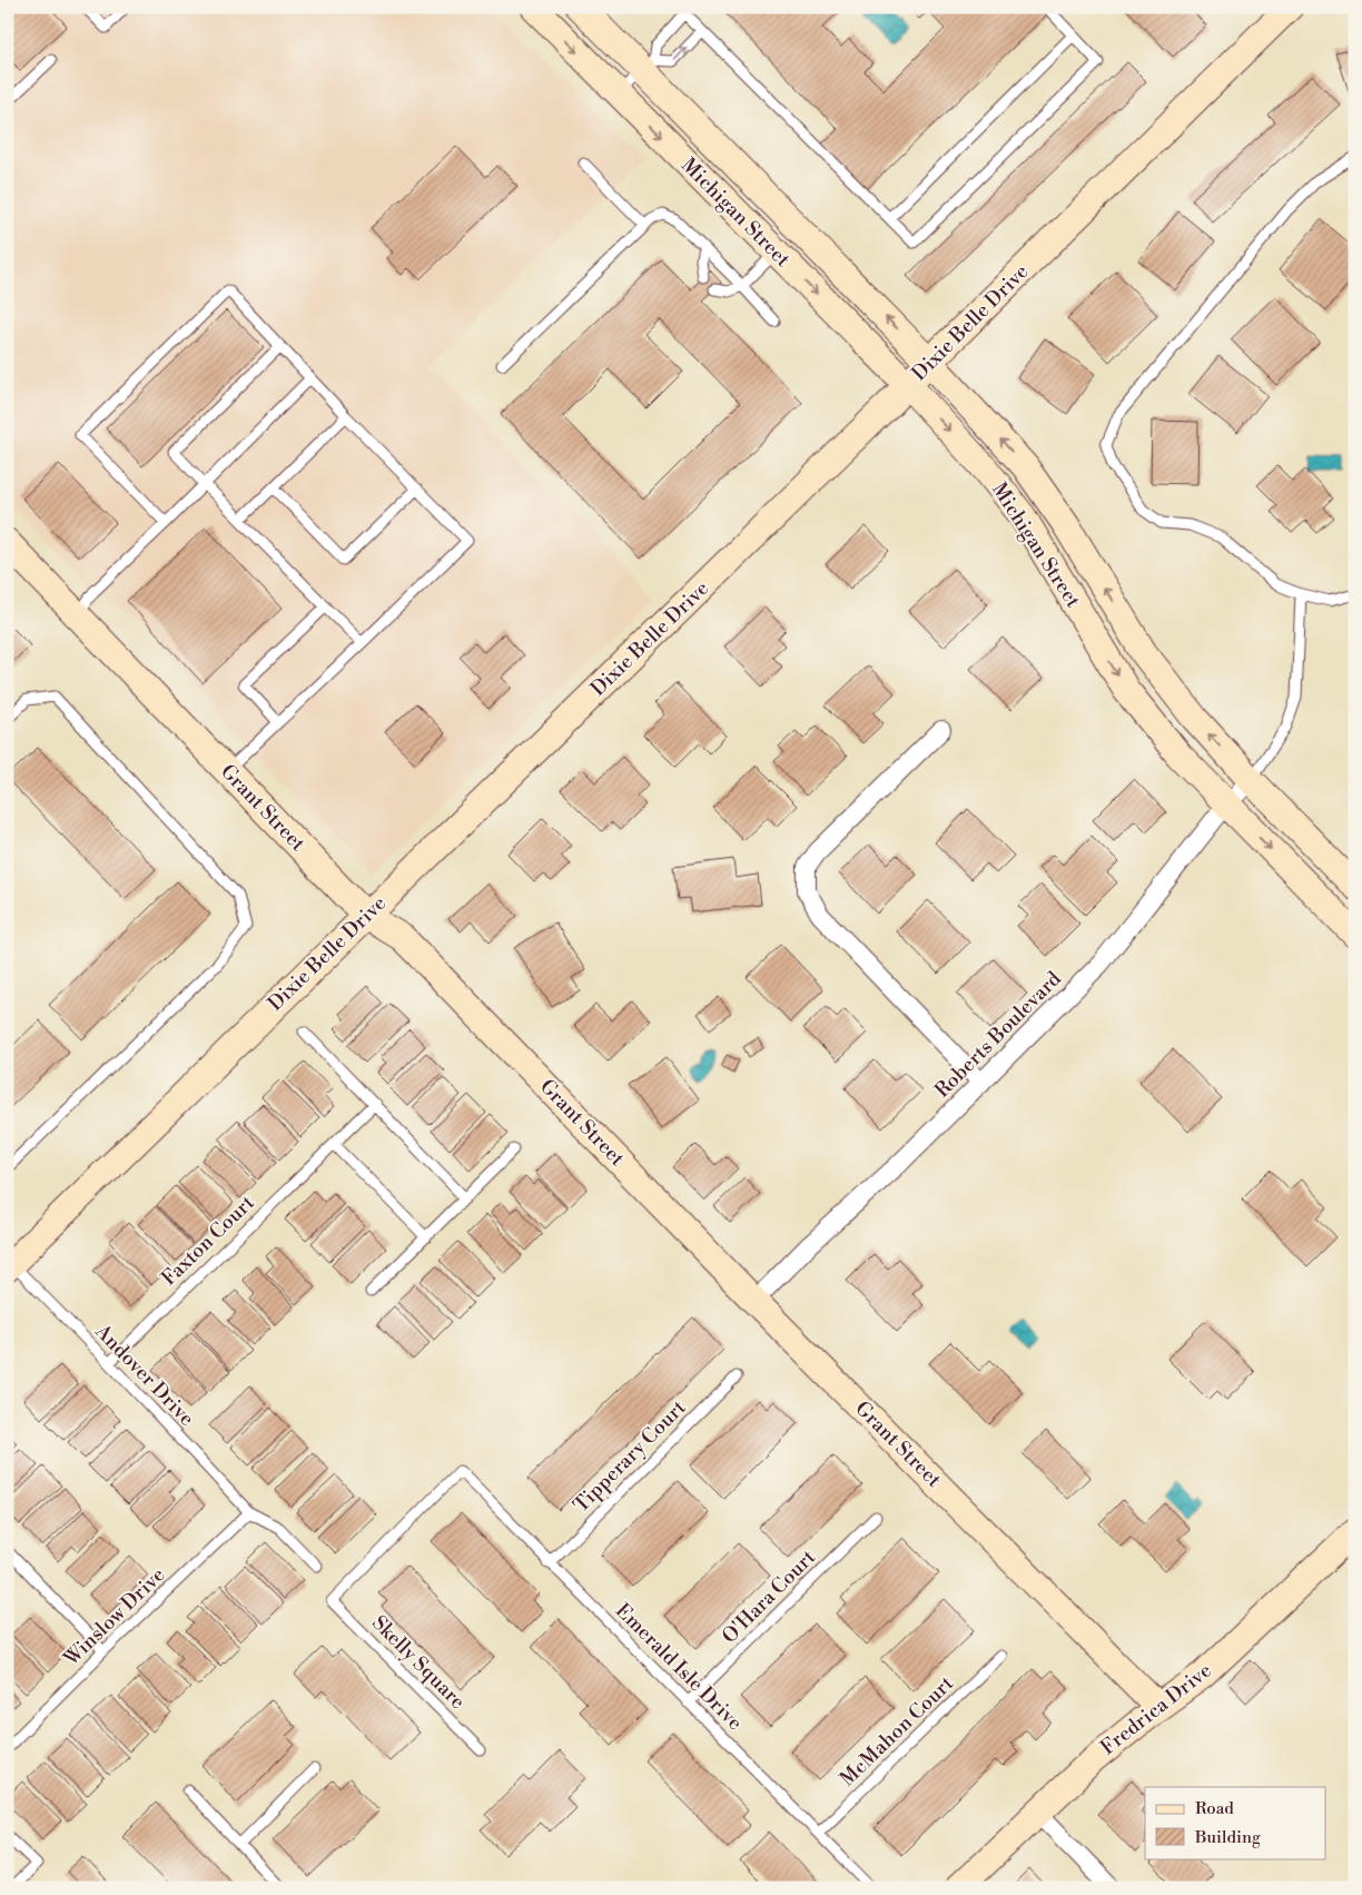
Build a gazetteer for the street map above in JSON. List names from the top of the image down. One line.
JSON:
{"streets":{"street":["Michigan Street","Dixie Belle Drive","Grant Street","Roberts Boulevard","Fredrica Drive"],"lane":["Faxton Court","Andover Drive","Tipperary Court","O'Hara Court","Winslow Drive","Skelly Square","Emerald Isle Drive","McMahon Court"]},"crossings":[["Michigan Street","Dixie Belle Drive"],["Michigan Street","Roberts Boulevard"],["Dixie Belle Drive","Grant Street"],["Dixie Belle Drive","Andover Drive"],["Grant Street","Roberts Boulevard"],["Grant Street","Fredrica Drive"],["Faxton Court","Andover Drive"],["Andover Drive","Winslow Drive"],["Tipperary Court","Emerald Isle Drive"],["O'Hara Court","Emerald Isle Drive"],["Skelly Square","Emerald Isle Drive"],["Emerald Isle Drive","McMahon Court"]],"legend":["Road","Building"]}
